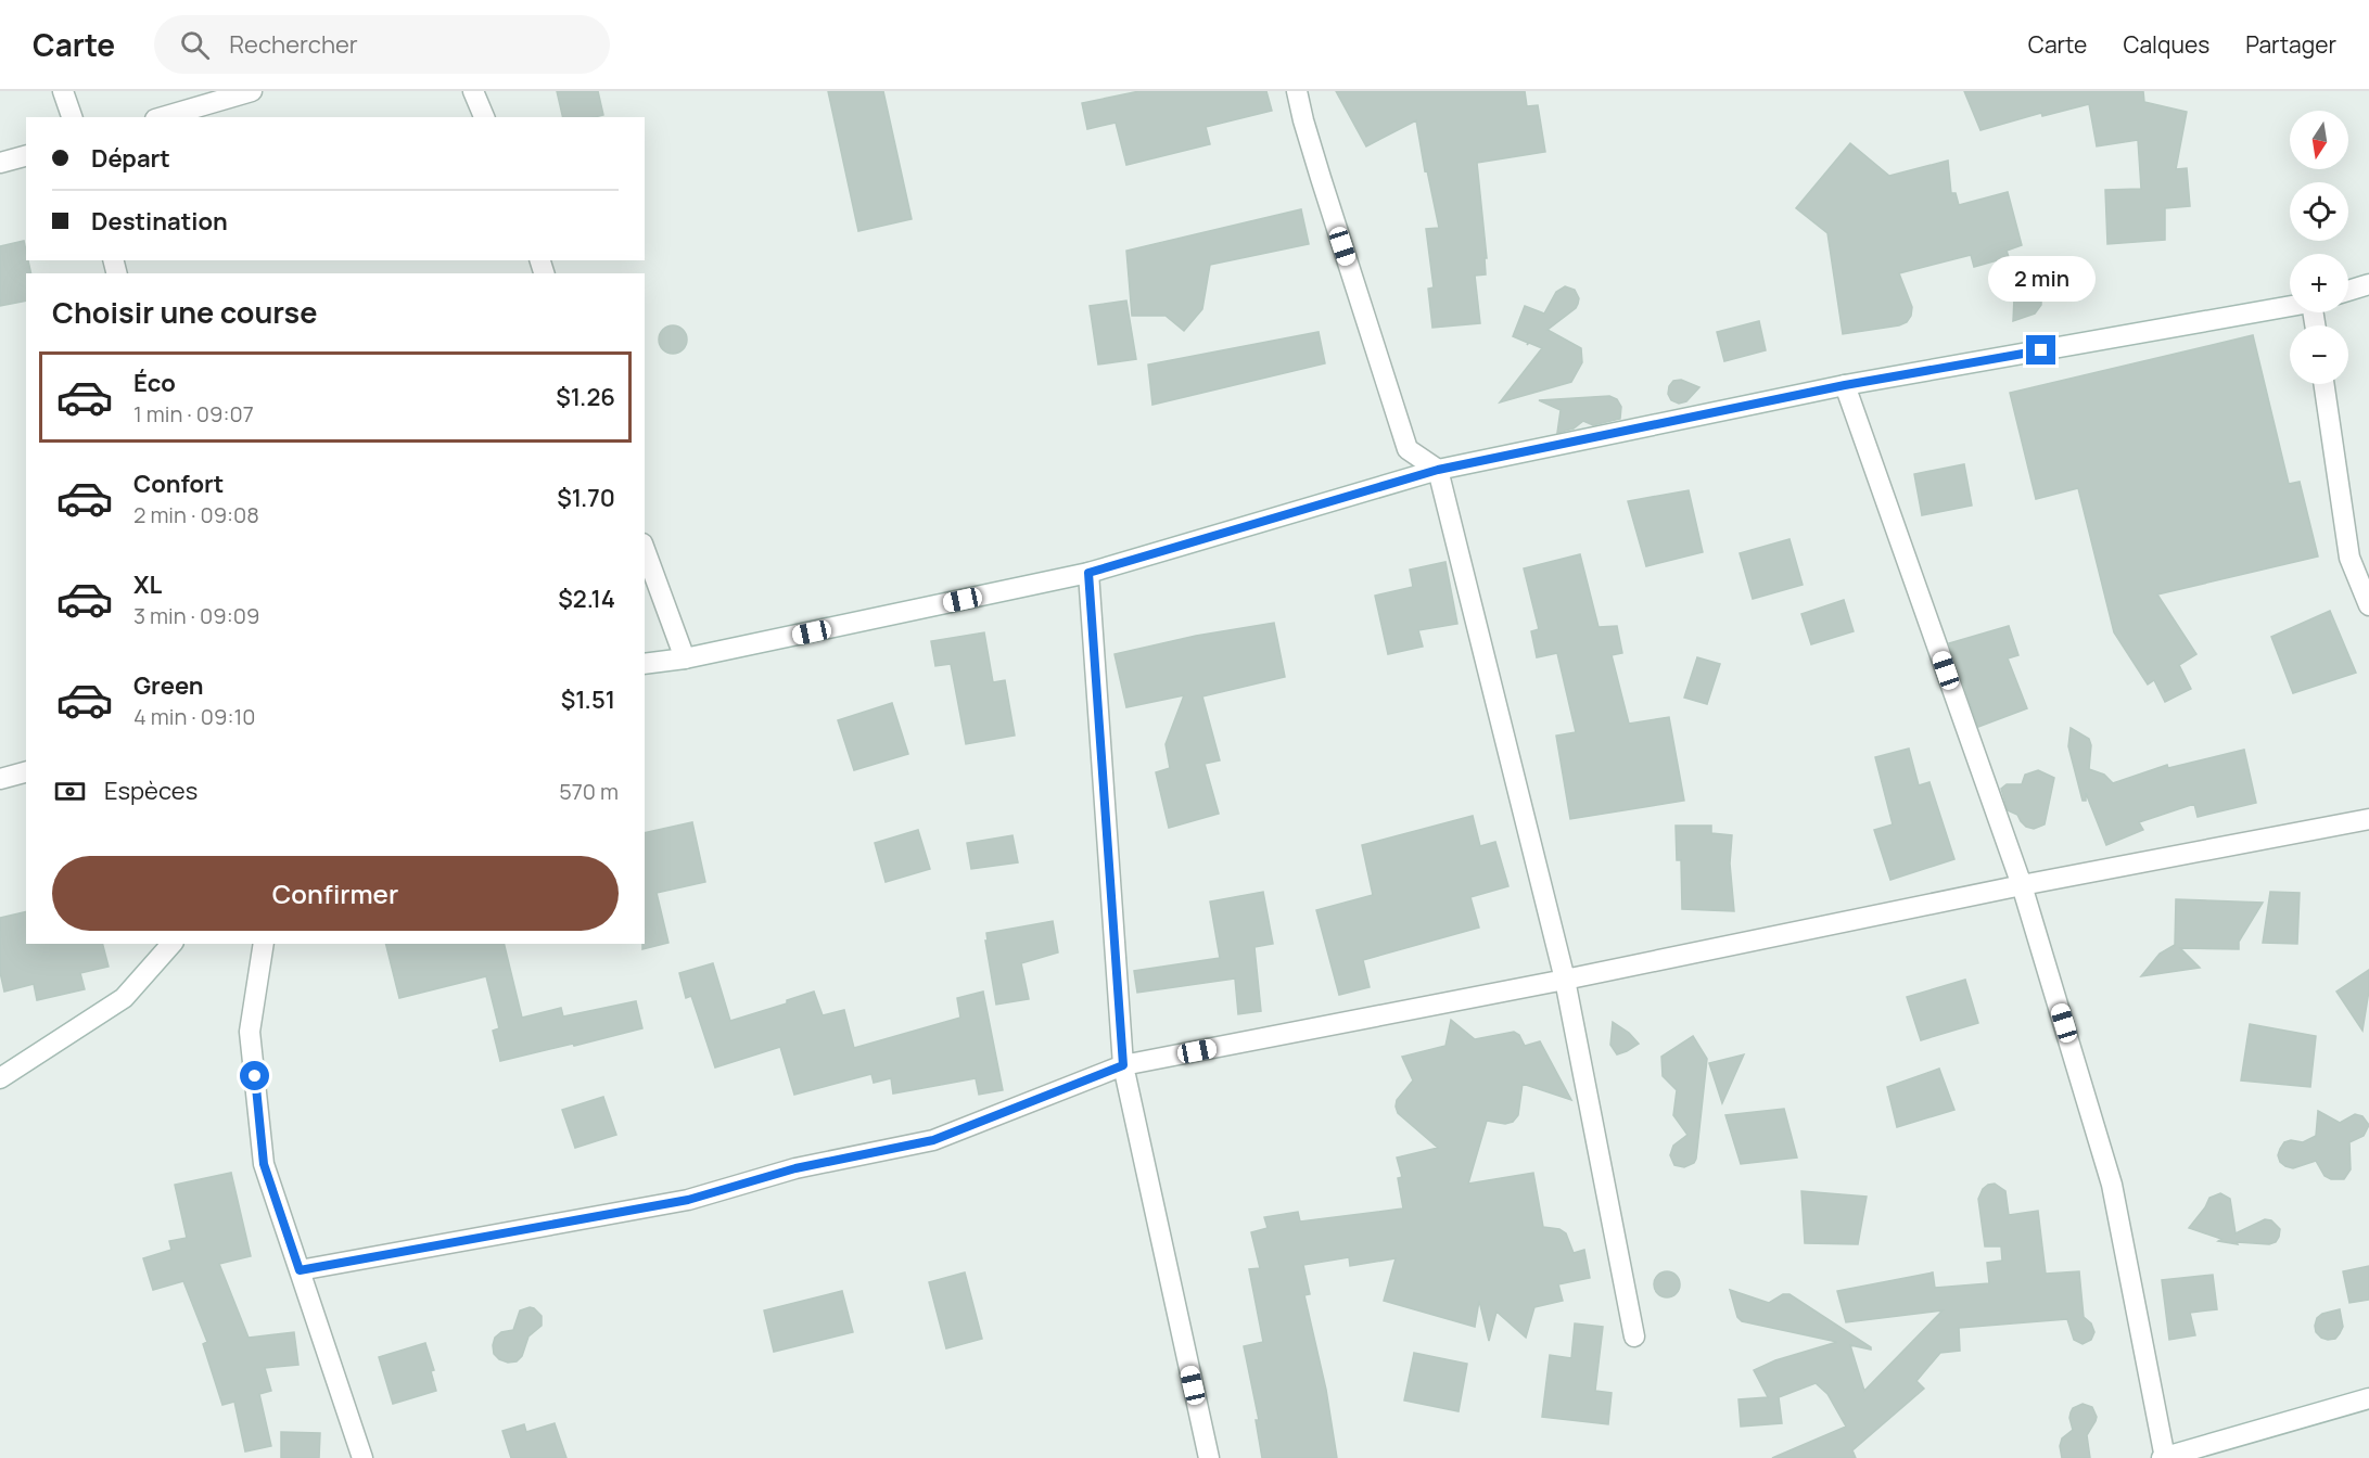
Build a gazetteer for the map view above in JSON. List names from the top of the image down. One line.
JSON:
{"north":"bottom","page":{"header":"Carte","search":"Rechercher","nav":["Carte","Calques","Partager"],"map_buttons":["+","−"],"banner":["Départ","Destination"],"bubble":"2 min","heading":"Choisir une course","list":[{"name":"Éco","note":"1 min · 09:07","value":"$1.26"},{"name":"Confort","note":"2 min · 09:08","value":"$1.70"},{"name":"XL","note":"3 min · 09:09","value":"$2.14"},{"name":"Green","note":"4 min · 09:10","value":"$1.51"}],"pay":["Espèces","570 m"],"buttons":"Confirmer"}}
